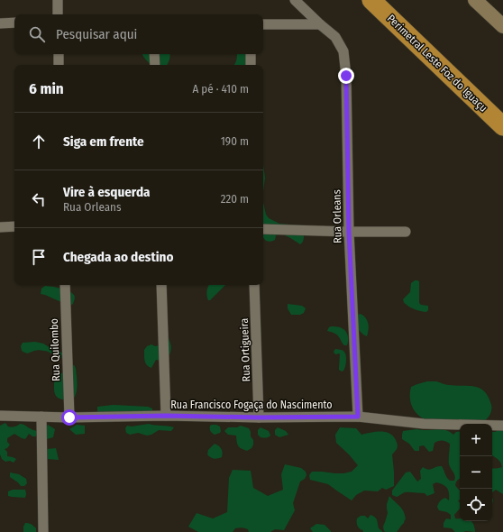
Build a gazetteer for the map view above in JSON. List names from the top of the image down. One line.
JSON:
{"streets":{"highway":["Perimetral Leste Foz do Iguaçu"],"street":["Rua Orleans","Rua Quilombo","Rua Ortigueira","Rua Francisco Fogaça do Nascimento"]},"crossings":[["Rua Orleans","Rua Francisco Fogaça do Nascimento"],["Rua Quilombo","Rua Francisco Fogaça do Nascimento"],["Rua Ortigueira","Rua Francisco Fogaça do Nascimento"]],"page":{"search":"Pesquisar aqui","heading":["6 min","A pé · 410 m"],"list":[["Siga em frente","190 m"],["Vire à esquerda","Rua Orleans","220 m"],"Chegada ao destino"],"map_buttons":["+","−"]}}
